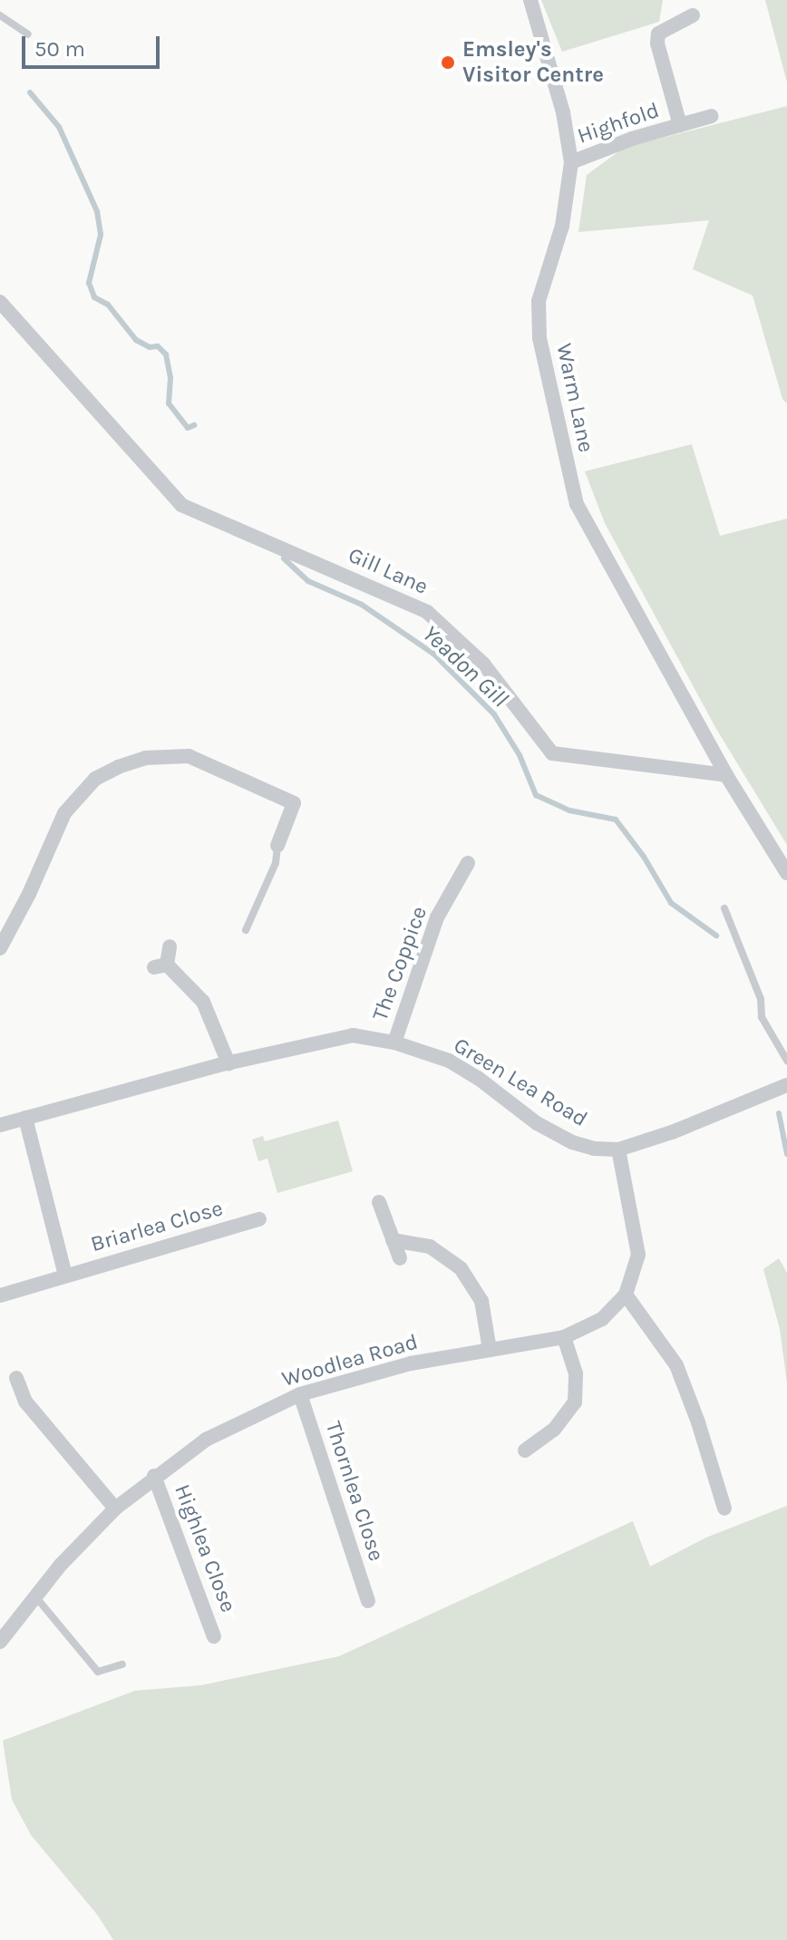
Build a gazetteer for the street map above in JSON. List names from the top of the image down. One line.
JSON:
{"streets":{"street":["Highfold","Warm Lane","Gill Lane","The Coppice","Green Lea Road","Briarlea Close","Woodlea Road","Thornlea Close","Highlea Close"]},"crossings":[["Highfold","Warm Lane"],["Warm Lane","Gill Lane"],["The Coppice","Green Lea Road"],["Green Lea Road","Briarlea Close"],["Green Lea Road","Woodlea Road"],["Woodlea Road","Thornlea Close"],["Woodlea Road","Highlea Close"]],"water":["Yeadon Gill"],"places":["Emsley's Visitor Centre"],"scale_bar":"50 m"}
